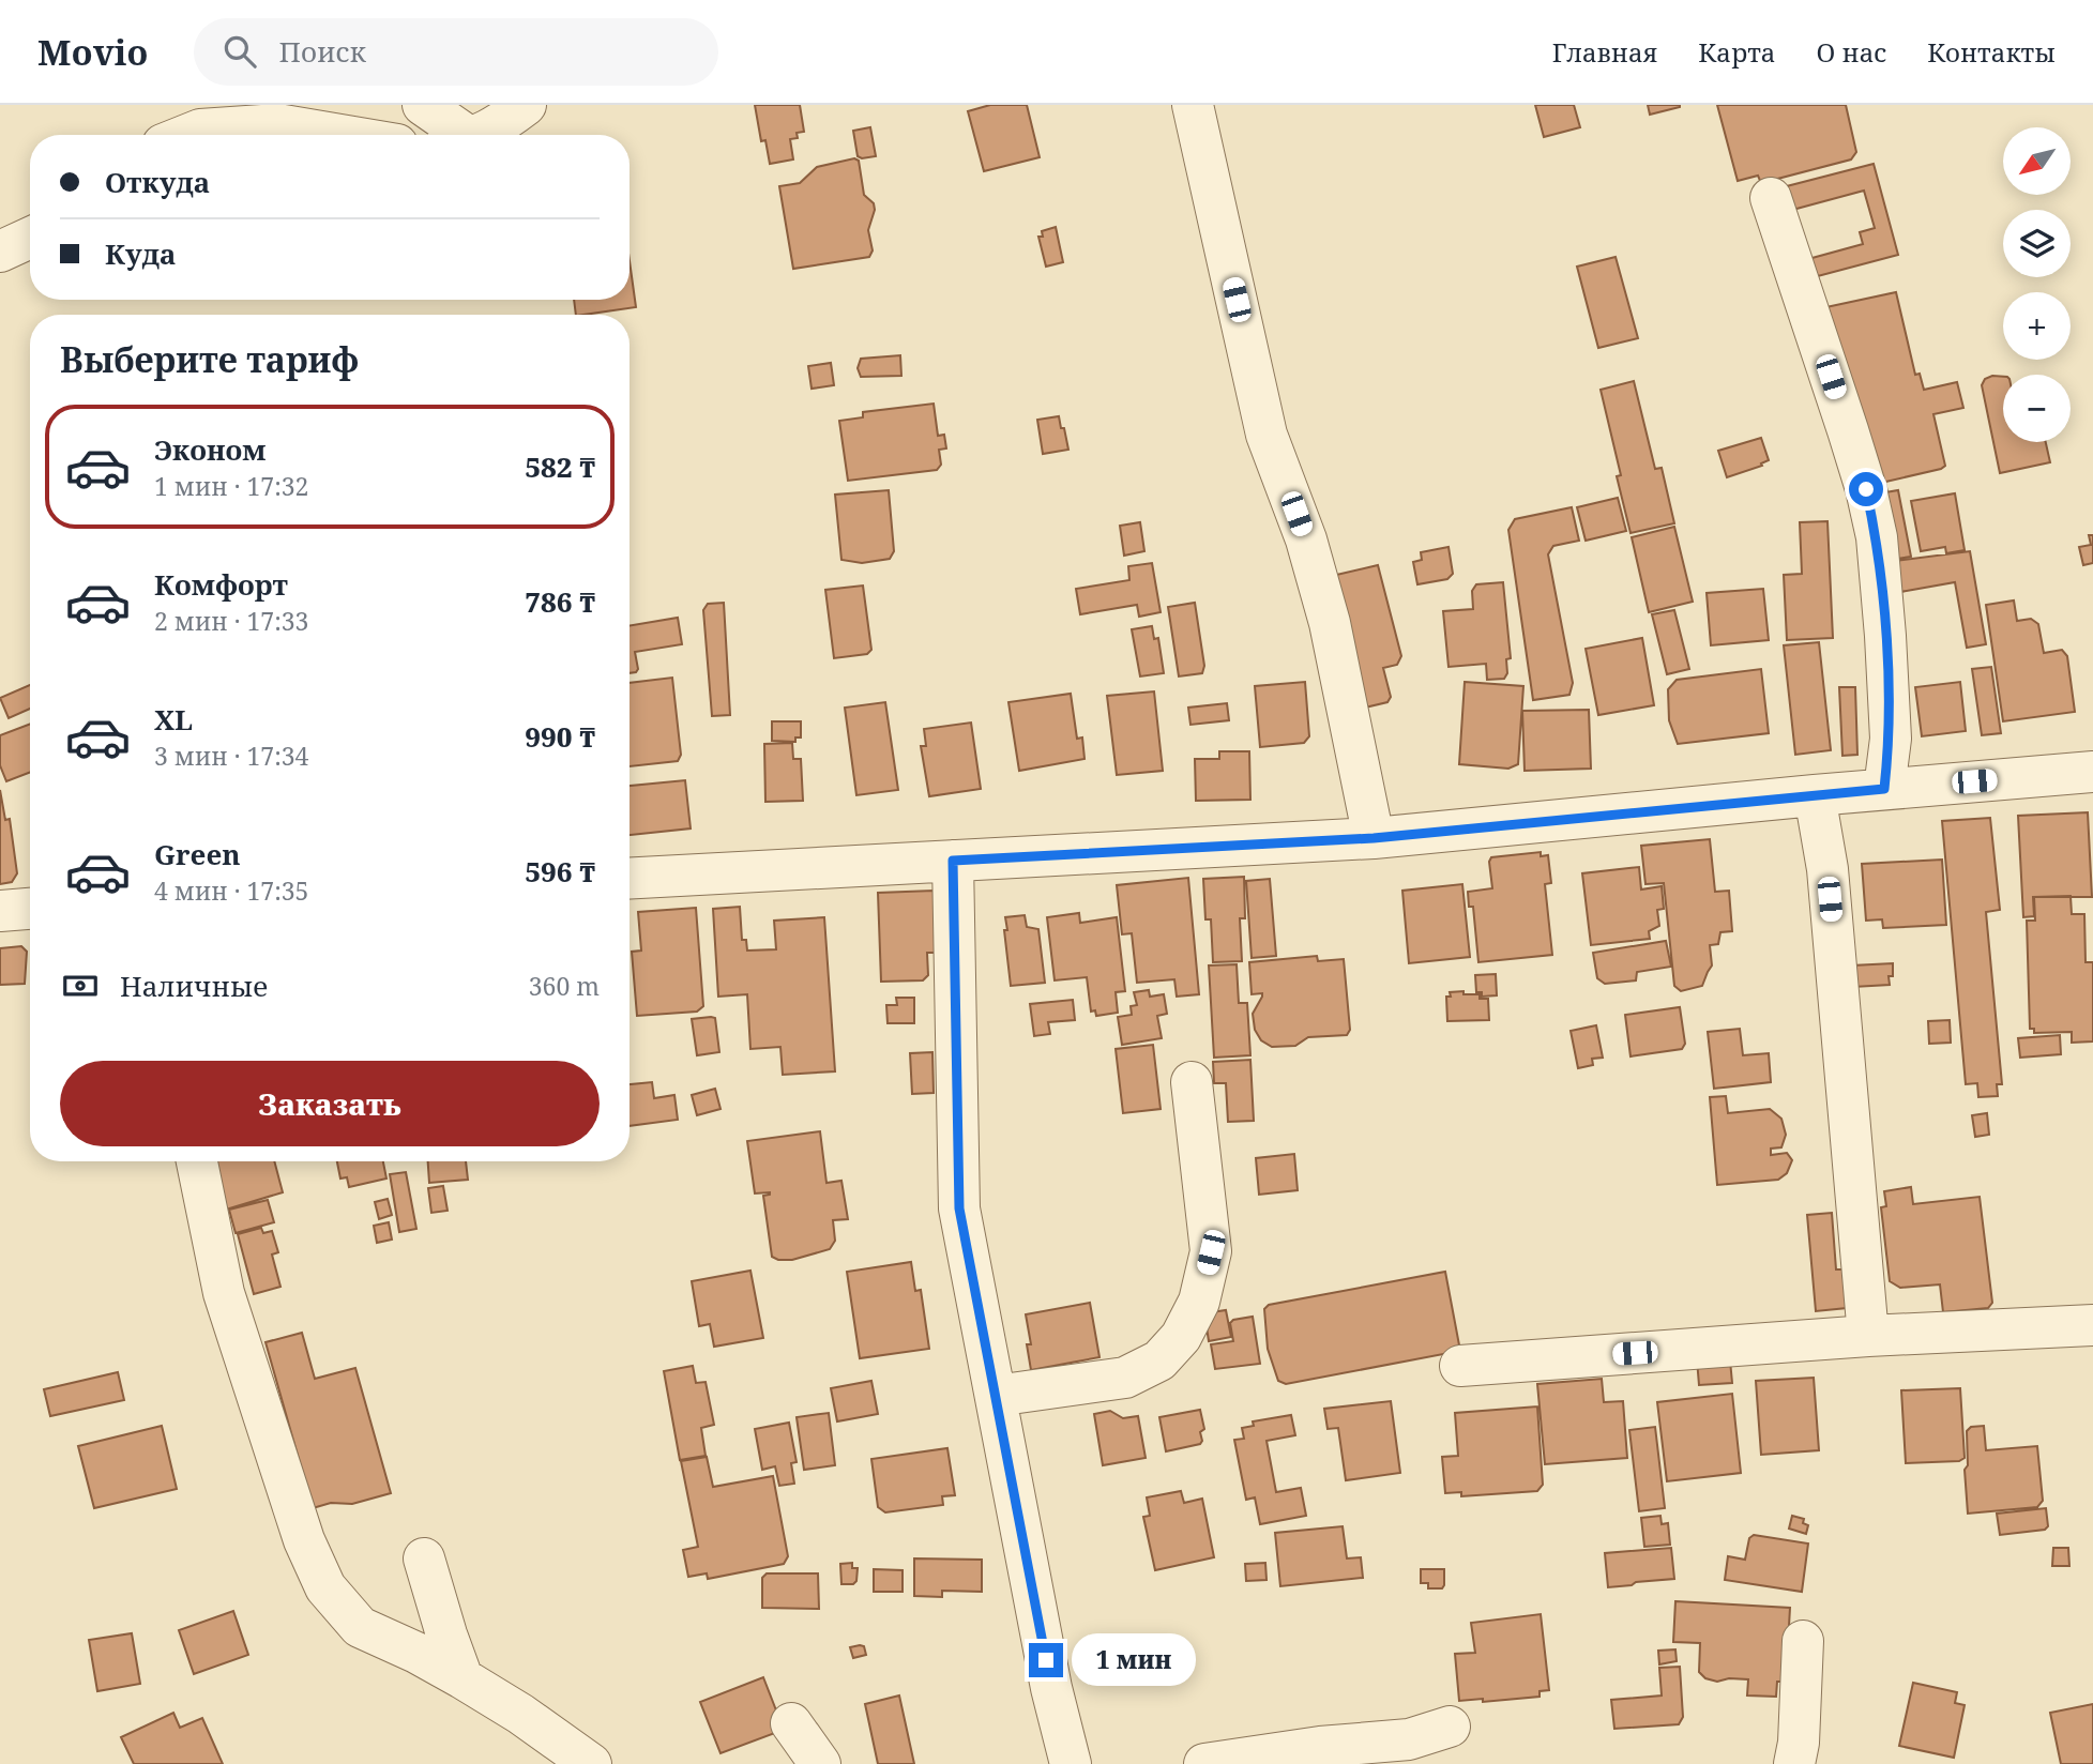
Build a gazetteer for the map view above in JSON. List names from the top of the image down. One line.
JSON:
{"north":"bottom left","page":{"header":"Movio","search":"Поиск","nav":["Главная","Карта","О нас","Контакты"],"map_buttons":["+","−"],"banner":["Откуда","Куда"],"heading":"Выберите тариф","list":[{"name":"Эконом","note":"1 мин · 17:32","value":"582 ₸"},{"name":"Комфорт","note":"2 мин · 17:33","value":"786 ₸"},{"name":"XL","note":"3 мин · 17:34","value":"990 ₸"},{"name":"Green","note":"4 мин · 17:35","value":"596 ₸"}],"pay":["Наличные","360 m"],"buttons":"Заказать","bubble":"1 мин"}}
